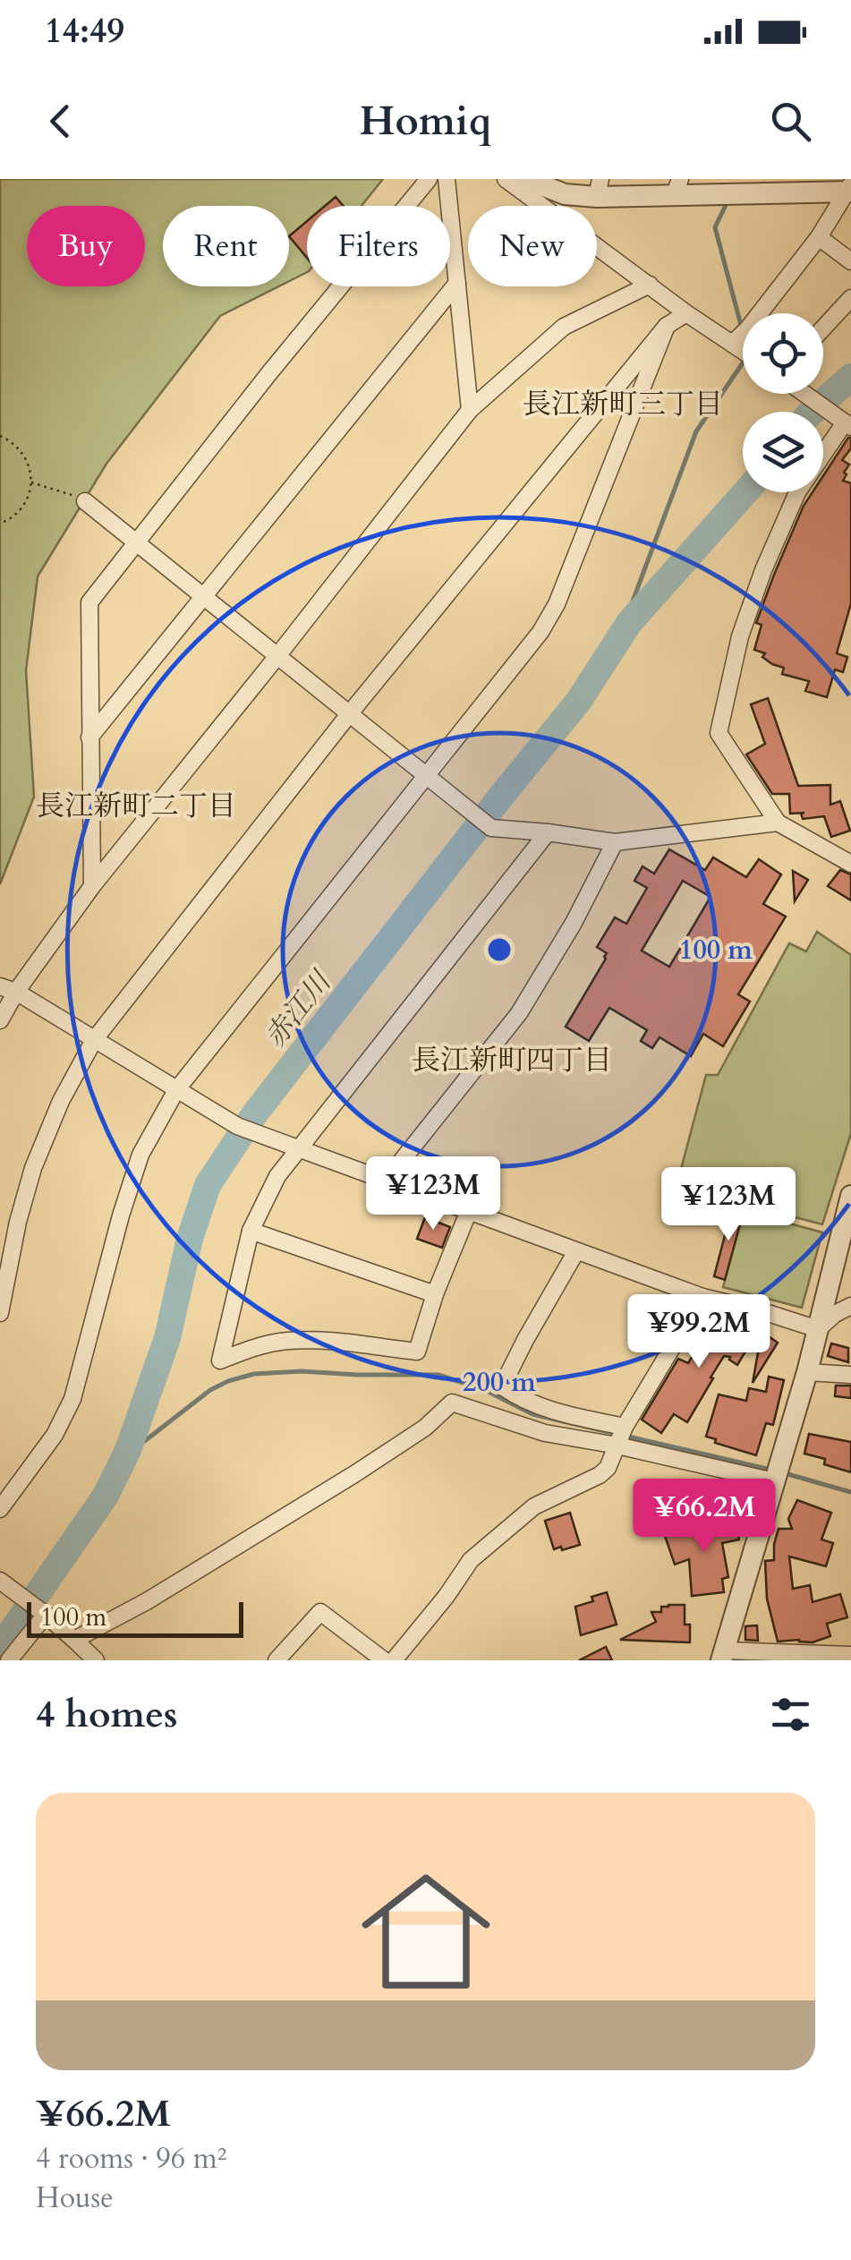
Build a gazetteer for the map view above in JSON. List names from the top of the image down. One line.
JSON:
{"districts":["長江新町三丁目","長江新町二丁目","長江新町四丁目"],"water":["赤江川"],"scale_bar":"100 m","page":{"status":"14:49","header":"Homiq","chip":["Buy","Rent","Filters","New"],"price":["¥123M","¥123M","¥99.2M","¥66.2M"],"scale":"100 m","heading":"4 homes","list":[{"name":"¥66.2M","note":"4 rooms · 96 m² · House"}]},"rings":["100 m","200 m"]}
